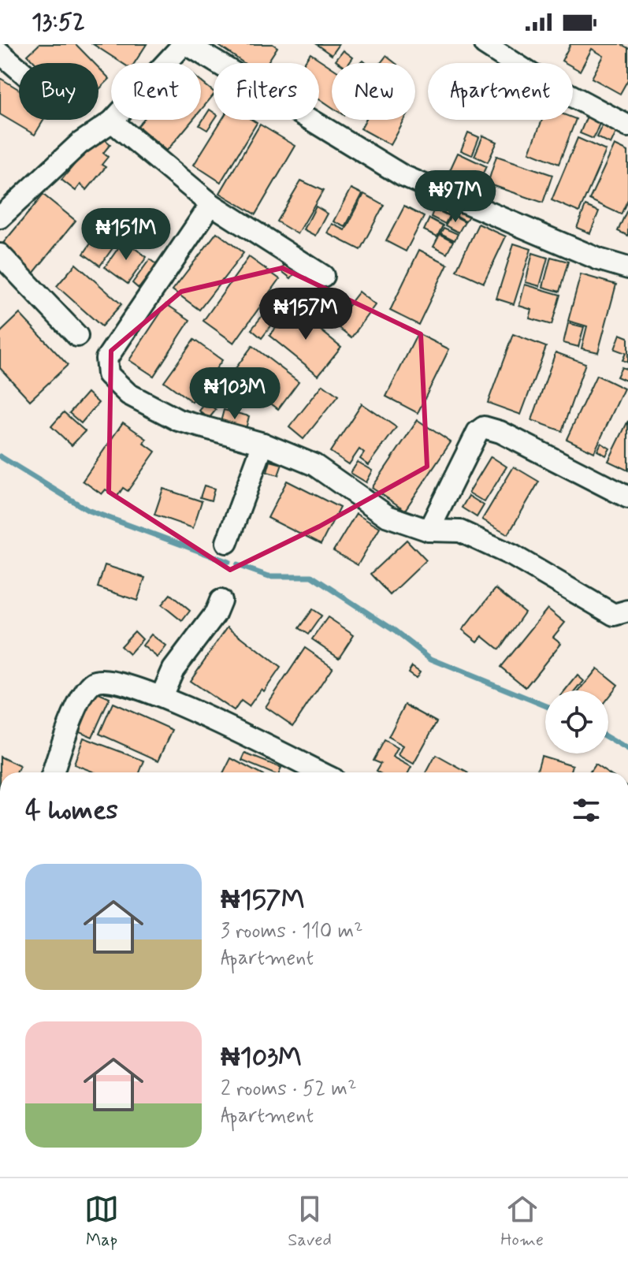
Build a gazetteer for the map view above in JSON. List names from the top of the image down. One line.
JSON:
{"page":{"status":"13:52","chip":["Buy","Rent","Filters","New","Apartment"],"price":["₦97M","₦151M","₦157M","₦103M"],"heading":"4 homes","list":[{"name":"₦157M","note":"3 rooms · 110 m² · Apartment"},{"name":"₦103M","note":"2 rooms · 52 m² · Apartment"}],"tabs":["Map","Saved","Home"]}}
